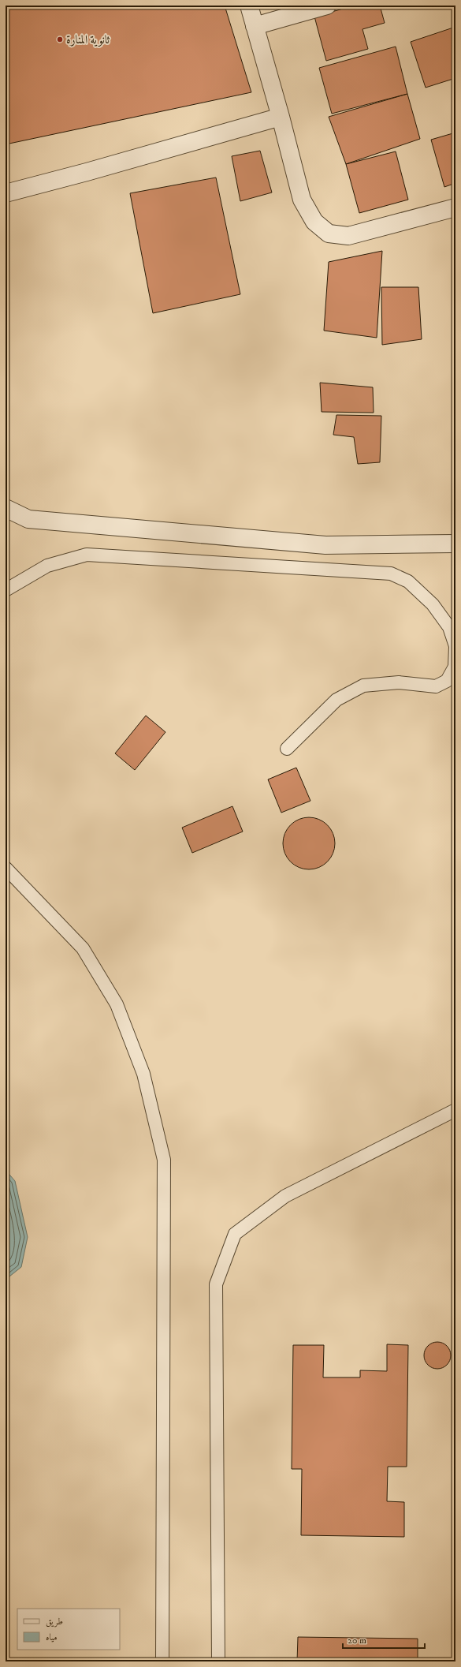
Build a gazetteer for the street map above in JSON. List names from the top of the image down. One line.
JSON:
{"places":["ثانوية المنارة"],"legend":["طريق","مياه"],"scale_bar":"20 m"}
